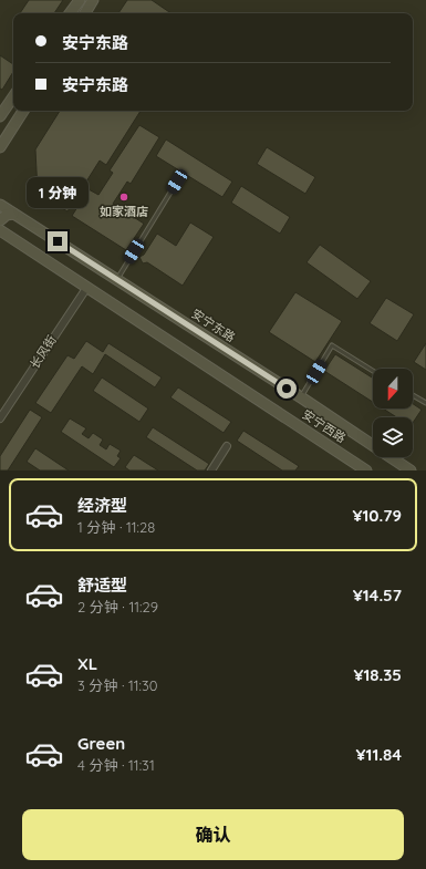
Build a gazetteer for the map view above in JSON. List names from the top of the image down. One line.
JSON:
{"streets":{"main road":["安宁东路","安宁西路"],"street":["长风街"]},"crossings":[["长风街","安宁西路"]],"places":["如家酒店"],"north":"bottom","page":{"banner":["安宁东路","安宁东路"],"bubble":"1 分钟","list":[{"name":"经济型","note":"1 分钟 · 11:28","value":"¥10.79"},{"name":"舒适型","note":"2 分钟 · 11:29","value":"¥14.57"},{"name":"XL","note":"3 分钟 · 11:30","value":"¥18.35"},{"name":"Green","note":"4 分钟 · 11:31","value":"¥11.84"}],"buttons":"确认"}}
